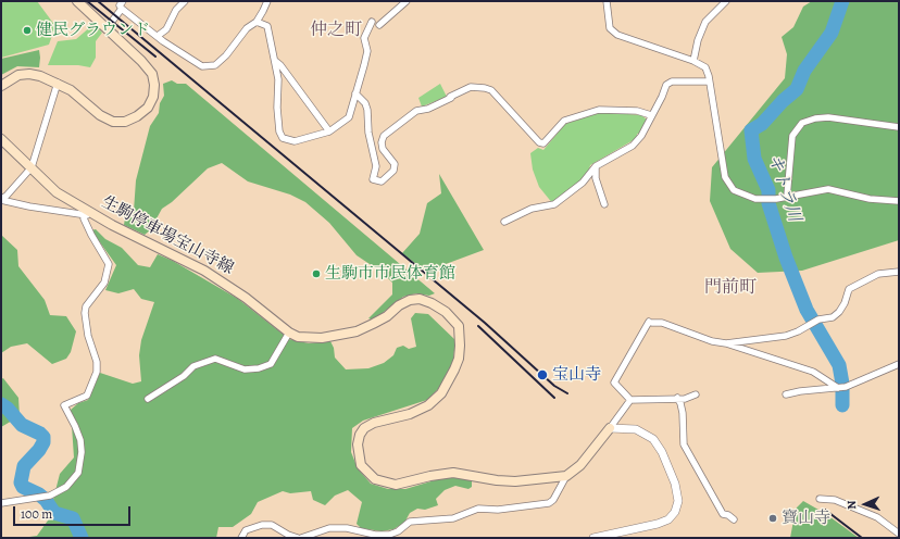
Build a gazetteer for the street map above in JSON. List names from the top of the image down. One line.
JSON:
{"streets":{"main road":["生駒停車場宝山寺線"]},"districts":["仲之町","門前町"],"water":["キトラ川"],"places":["健民グラウンド","生駒市市民体育館","宝山寺","寶山寺"],"scale_bar":"100 m","north":"left"}
